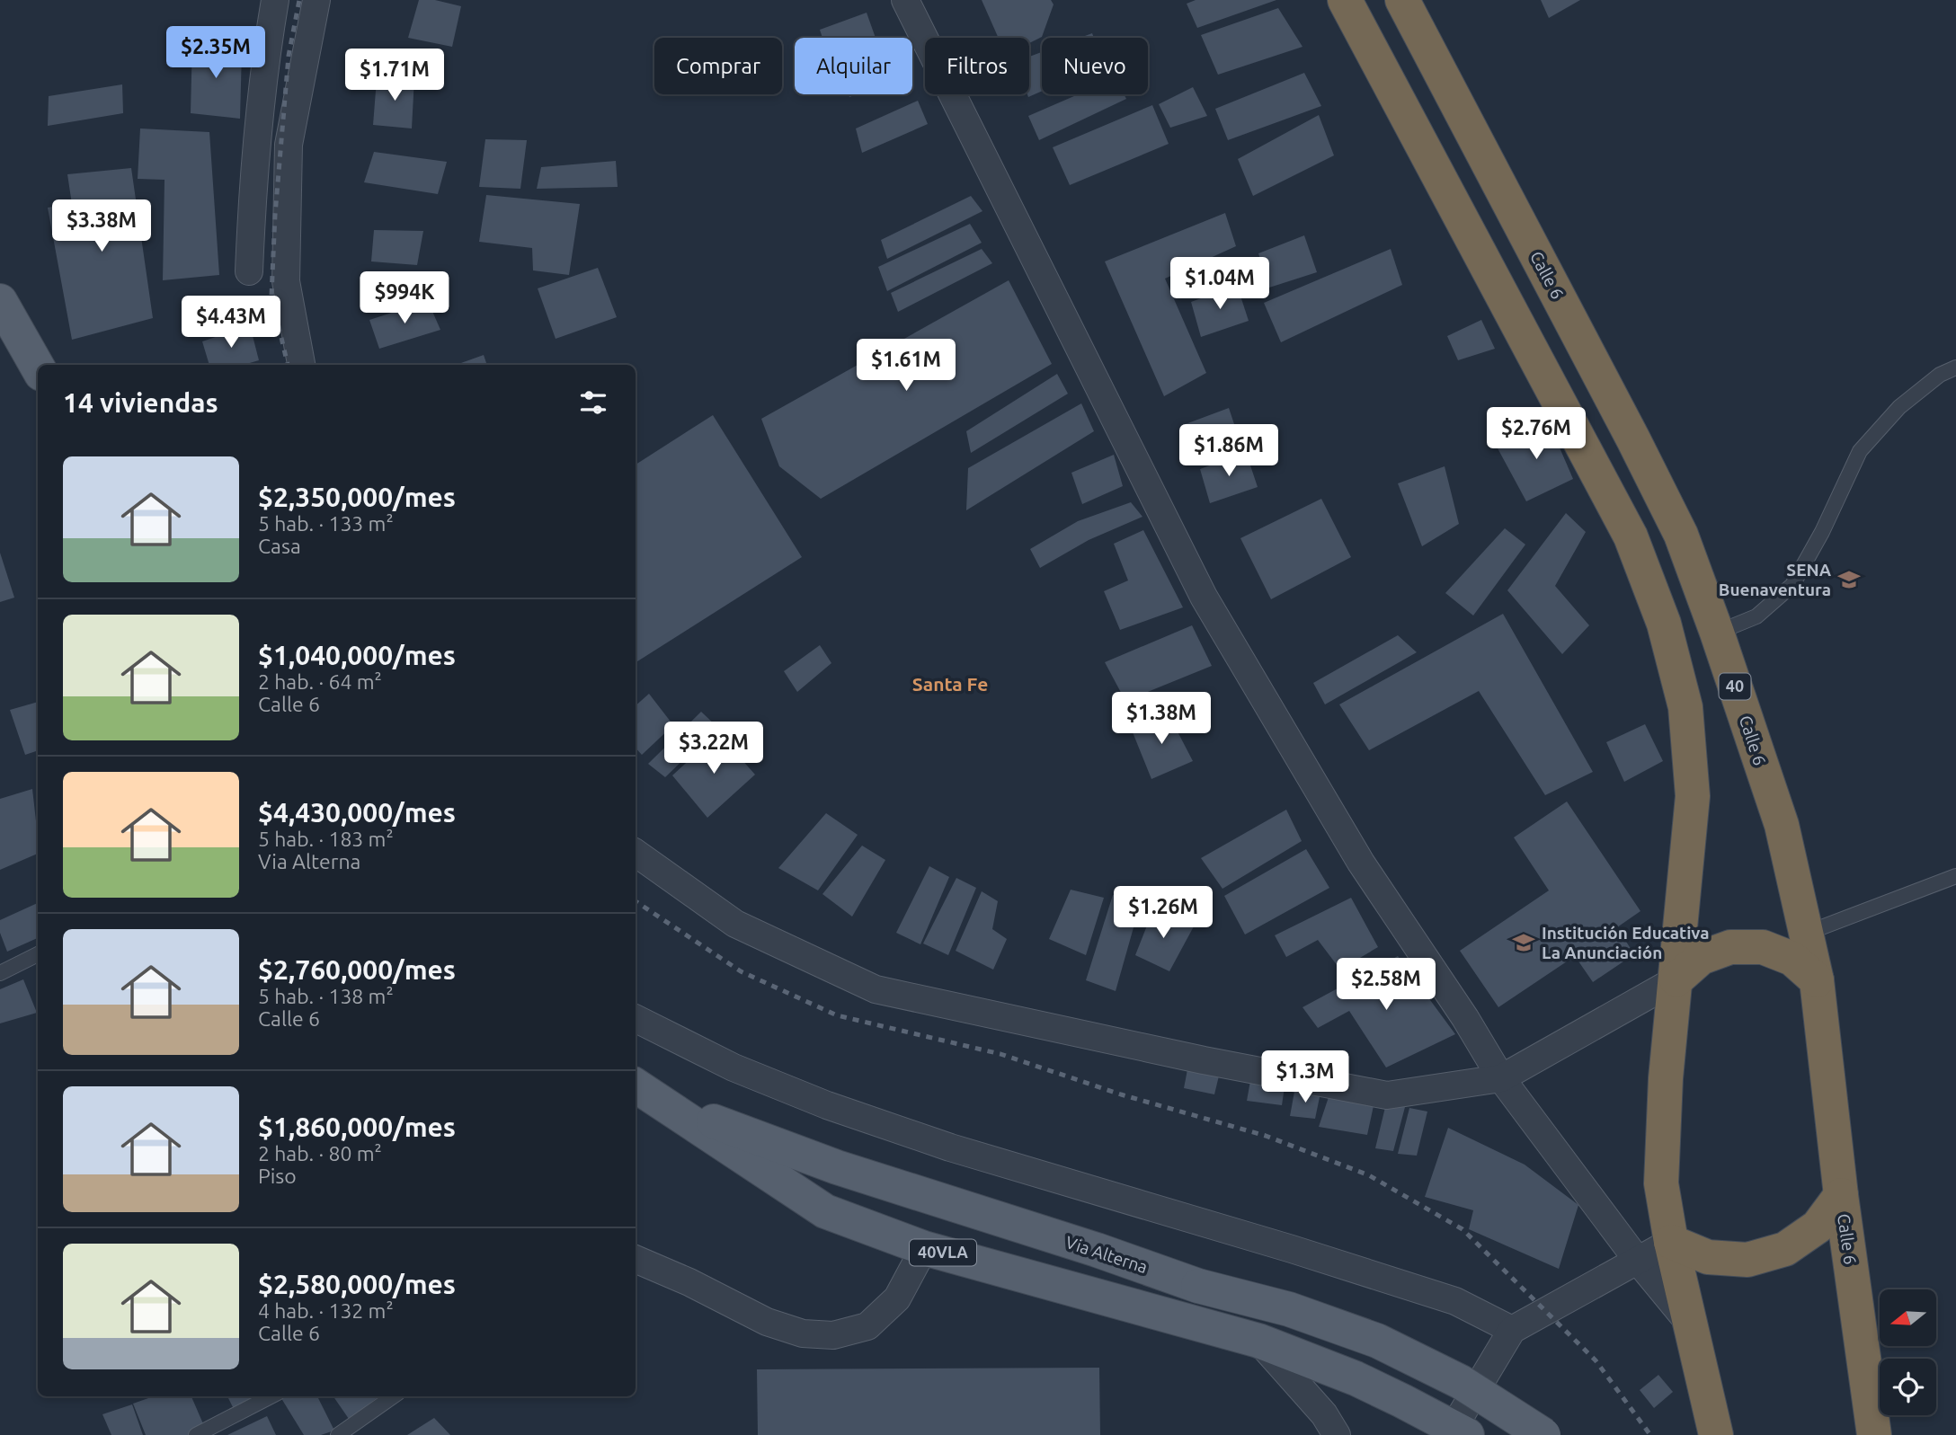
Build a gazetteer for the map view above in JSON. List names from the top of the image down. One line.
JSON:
{"streets":{"highway":["Calle 6","40"],"main road":["40VLA","Via Alterna"]},"districts":["Santa Fe"],"places":{"school or university":["SENA Buenaventura","Institución Educativa La Anunciación"]},"north":"left","page":{"price":["$2.35M","$1.71M","$3.38M","$1.04M","$994K","$4.43M","$1.61M","$2.76M","$1.86M","$1.38M","$3.22M","$1.26M","$2.58M","$1.3M"],"chip":["Comprar","Alquilar","Filtros","Nuevo"],"heading":"14 viviendas","list":[{"name":"$2,350,000/mes","note":"5 hab. · 133 m² · Casa"},{"name":"$1,040,000/mes","note":"2 hab. · 64 m² · Calle 6"},{"name":"$4,430,000/mes","note":"5 hab. · 183 m² · Via Alterna"},{"name":"$2,760,000/mes","note":"5 hab. · 138 m² · Calle 6"},{"name":"$1,860,000/mes","note":"2 hab. · 80 m² · Piso"},{"name":"$2,580,000/mes","note":"4 hab. · 132 m² · Calle 6"}]}}
